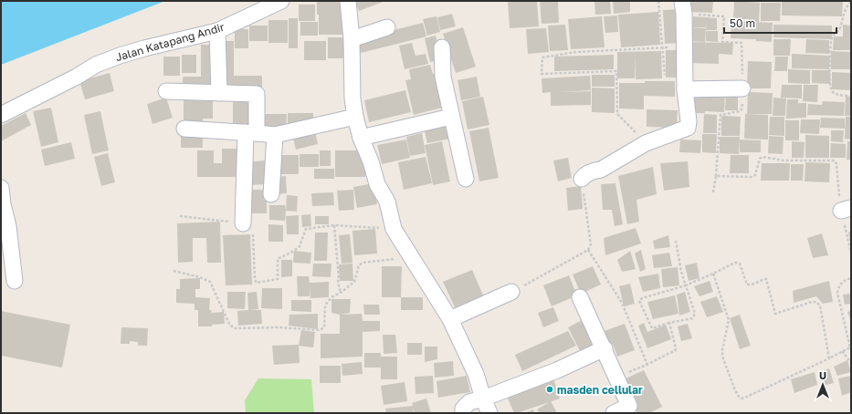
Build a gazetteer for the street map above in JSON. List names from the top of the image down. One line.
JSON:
{"streets":{"street":["Jalan Katapang Andir"]},"places":["masden cellular"],"scale_bar":"50 m","north":"top"}
